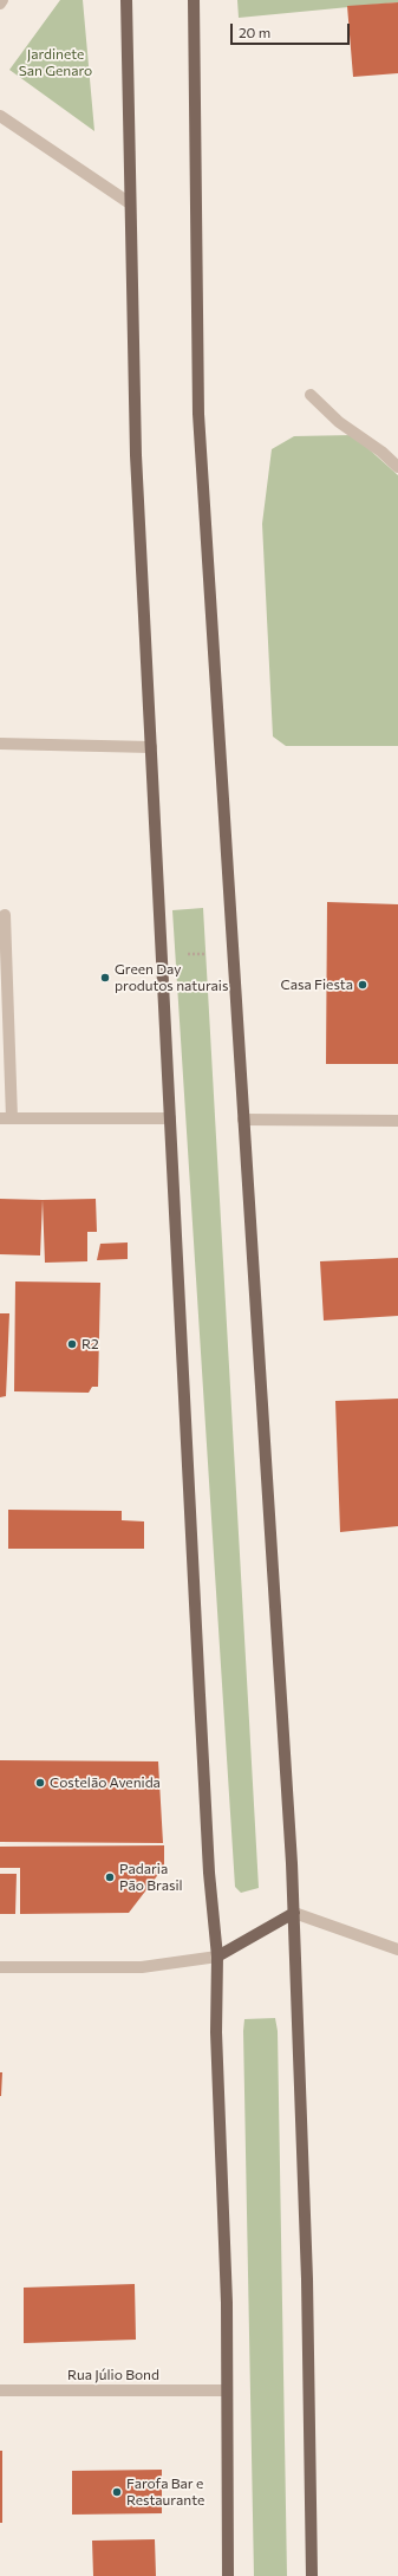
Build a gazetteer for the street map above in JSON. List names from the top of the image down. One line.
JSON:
{"streets":{"street":["Rua Júlio Bond"]},"parks":["Jardinete San Genaro"],"places":["Green Day produtos naturais","Casa Fiesta","R2","Costelão Avenida","Padaria Pão Brasil","Farofa Bar e Restaurante"],"scale_bar":"20 m"}
